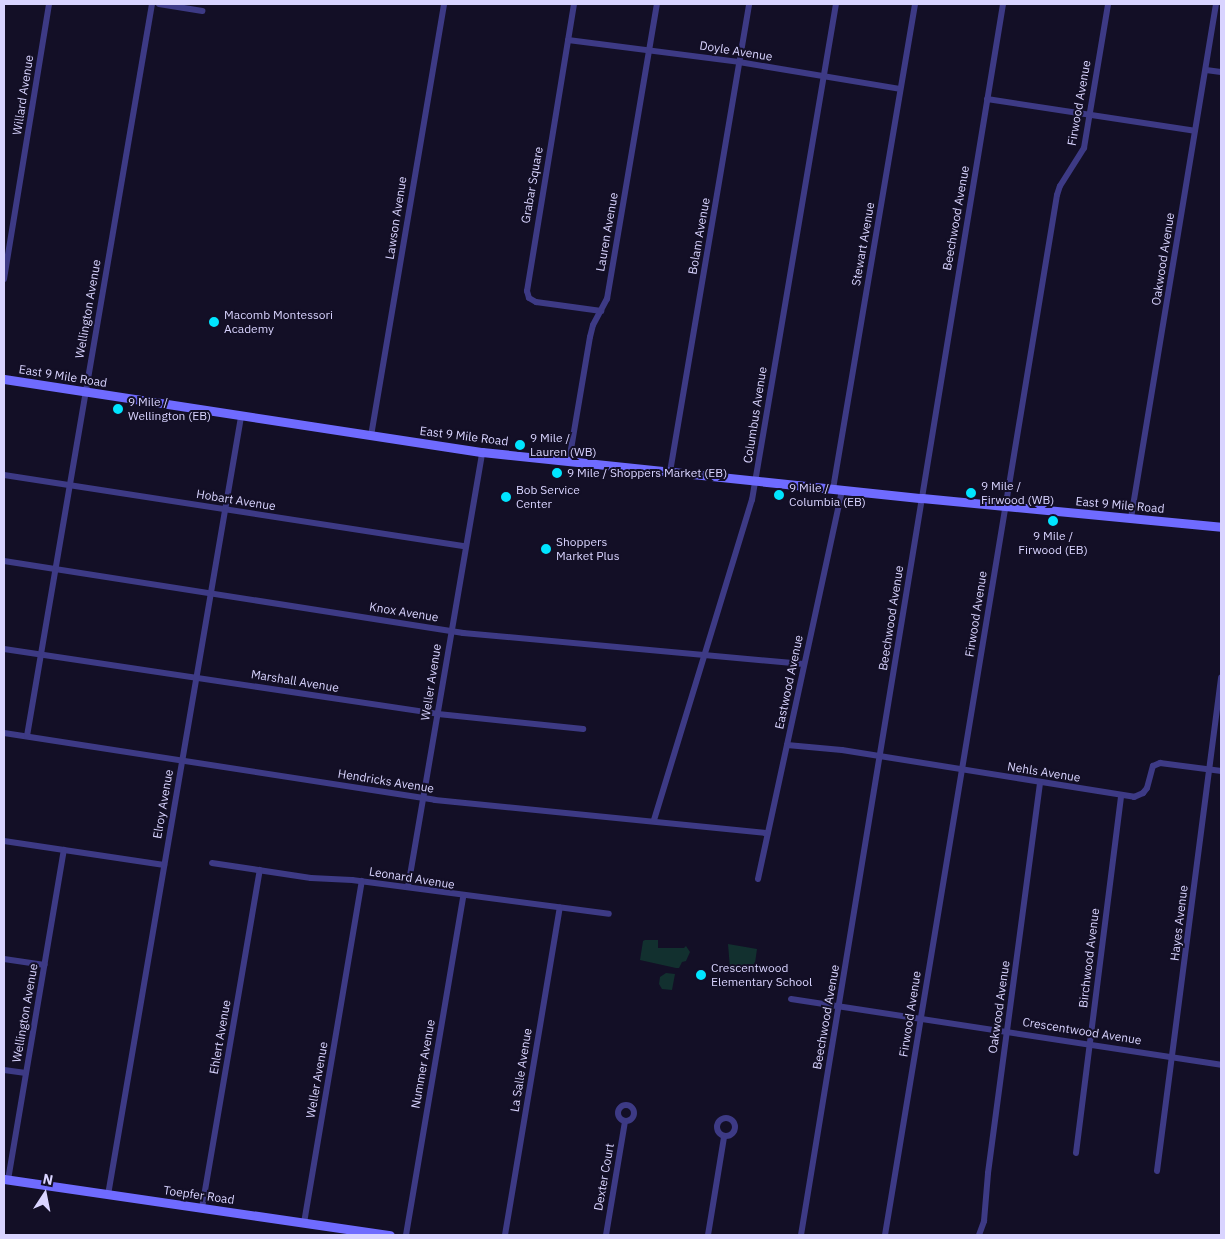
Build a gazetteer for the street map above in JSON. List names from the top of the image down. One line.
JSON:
{"streets":{"main road":["East 9 Mile Road","Toepfer Road"],"street":["Doyle Avenue","Willard Avenue","Firwood Avenue","Grabar Square","Lawson Avenue","Beechwood Avenue","Lauren Avenue","Bolam Avenue","Stewart Avenue","Oakwood Avenue","Wellington Avenue","Columbus Avenue","Hobart Avenue","Knox Avenue","Marshall Avenue","Weller Avenue","Eastwood Avenue","Nehls Avenue","Hendricks Avenue","Elroy Avenue","Leonard Avenue","Hayes Avenue","Birchwood Avenue","Crescentwood Avenue","Ehlert Avenue","Nummer Avenue","La Salle Avenue","Dexter Court"]},"crossings":[["Doyle Avenue","Grabar Square"],["Doyle Avenue","Lauren Avenue"],["Doyle Avenue","Bolam Avenue"],["Doyle Avenue","Stewart Avenue"],["Doyle Avenue","Columbus Avenue"],["Firwood Avenue","East 9 Mile Road"],["Firwood Avenue","Nehls Avenue"],["Firwood Avenue","Crescentwood Avenue"],["Grabar Square","Lauren Avenue"],["Lawson Avenue","East 9 Mile Road"],["Beechwood Avenue","East 9 Mile Road"],["Beechwood Avenue","Nehls Avenue"],["Beechwood Avenue","Crescentwood Avenue"],["Lauren Avenue","East 9 Mile Road"],["Bolam Avenue","East 9 Mile Road"],["Stewart Avenue","East 9 Mile Road"],["Stewart Avenue","Eastwood Avenue"],["Oakwood Avenue","East 9 Mile Road"],["Oakwood Avenue","Nehls Avenue"],["Oakwood Avenue","Crescentwood Avenue"],["Wellington Avenue","East 9 Mile Road"],["Wellington Avenue","Hobart Avenue"],["Wellington Avenue","Knox Avenue"],["Wellington Avenue","Marshall Avenue"],["Wellington Avenue","Hendricks Avenue"],["Wellington Avenue","Toepfer Road"],["East 9 Mile Road","Columbus Avenue"],["East 9 Mile Road","Weller Avenue"],["East 9 Mile Road","Eastwood Avenue"],["East 9 Mile Road","Elroy Avenue"],["Columbus Avenue","Knox Avenue"],["Columbus Avenue","Hendricks Avenue"],["Hobart Avenue","Weller Avenue"],["Hobart Avenue","Elroy Avenue"],["Knox Avenue","Weller Avenue"],["Knox Avenue","Eastwood Avenue"],["Knox Avenue","Elroy Avenue"],["Marshall Avenue","Weller Avenue"],["Marshall Avenue","Elroy Avenue"],["Weller Avenue","Hendricks Avenue"],["Weller Avenue","Leonard Avenue"],["Weller Avenue","Toepfer Road"],["Eastwood Avenue","Nehls Avenue"],["Eastwood Avenue","Hendricks Avenue"],["Nehls Avenue","Hayes Avenue"],["Nehls Avenue","Birchwood Avenue"],["Hendricks Avenue","Elroy Avenue"],["Elroy Avenue","Toepfer Road"],["Leonard Avenue","Ehlert Avenue"],["Leonard Avenue","Nummer Avenue"],["Leonard Avenue","La Salle Avenue"],["Hayes Avenue","Crescentwood Avenue"],["Birchwood Avenue","Crescentwood Avenue"],["Ehlert Avenue","Toepfer Road"]],"places":["Macomb Montessori Academy","9 Mile / Wellington (EB)","9 Mile / Lauren (WB)","9 Mile / Shoppers Market (EB)","9 Mile / Firwood (WB)","9 Mile / Columbia (EB)","Bob Service Center","9 Mile / Firwood (EB)","Shoppers Market Plus","Crescentwood Elementary School"],"north":"top"}
